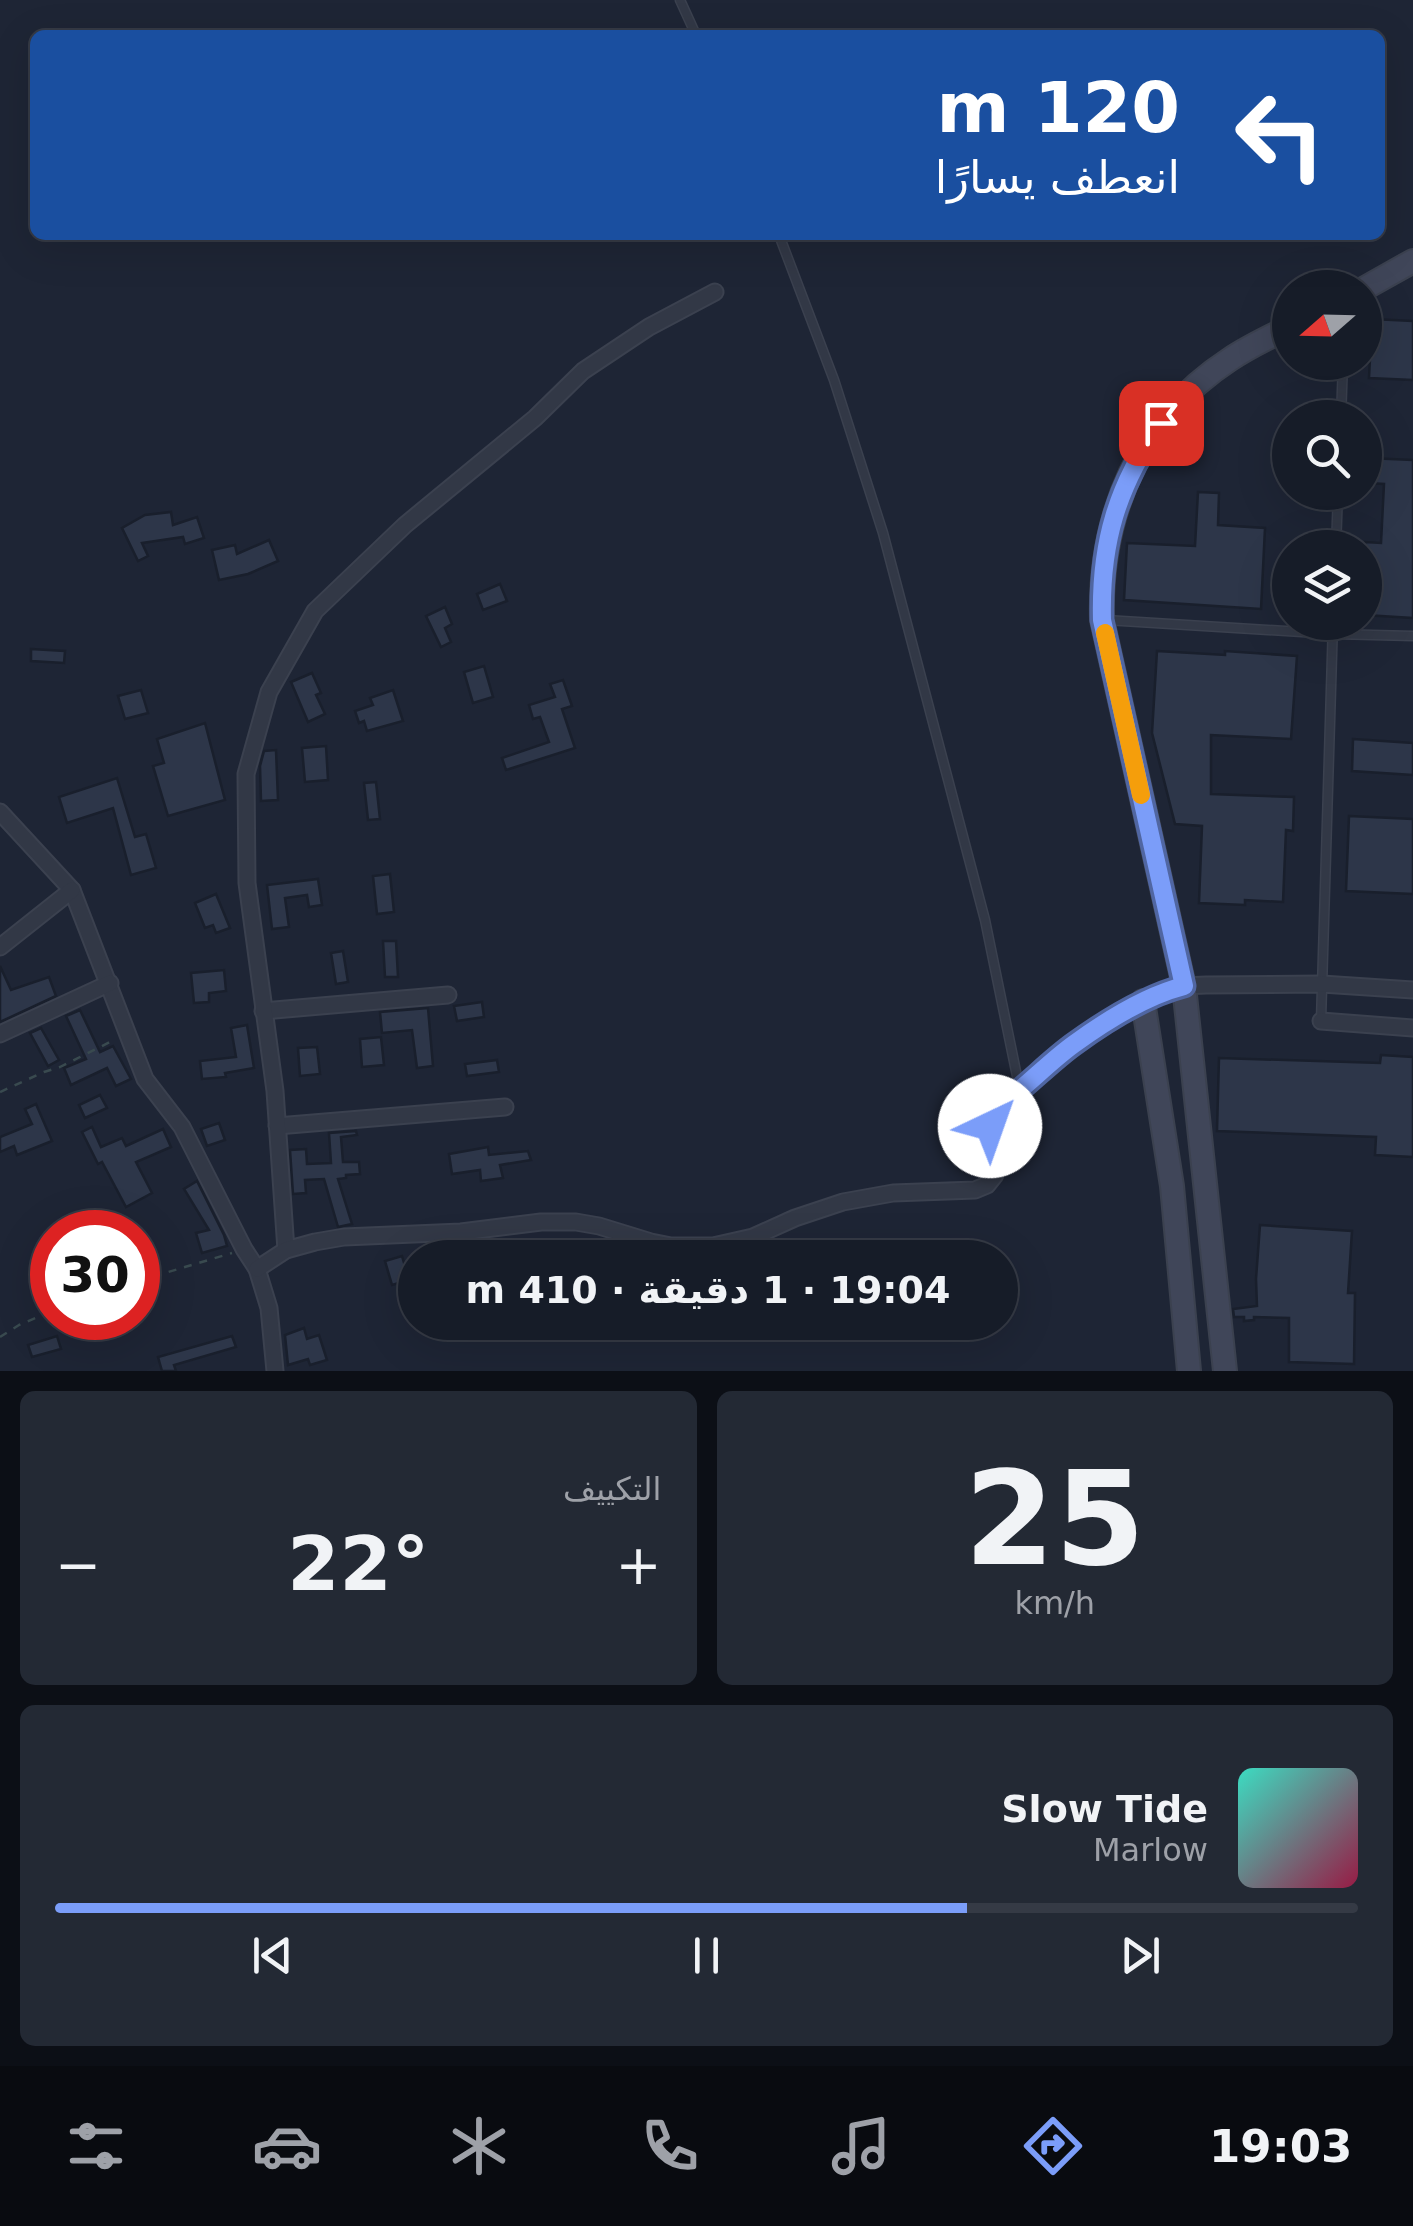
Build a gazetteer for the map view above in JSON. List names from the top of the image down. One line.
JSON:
{"north":"left","page":{"turn":["120 m","انعطف يسارًا"],"limit":"30","trip":"19:04 · 1 دقيقة · 410 m","tile":[["25","km/h"],"التكييف"],"heat":["−","22°","+"],"song":["Slow Tide","Marlow"],"tabs":"19:03"}}
